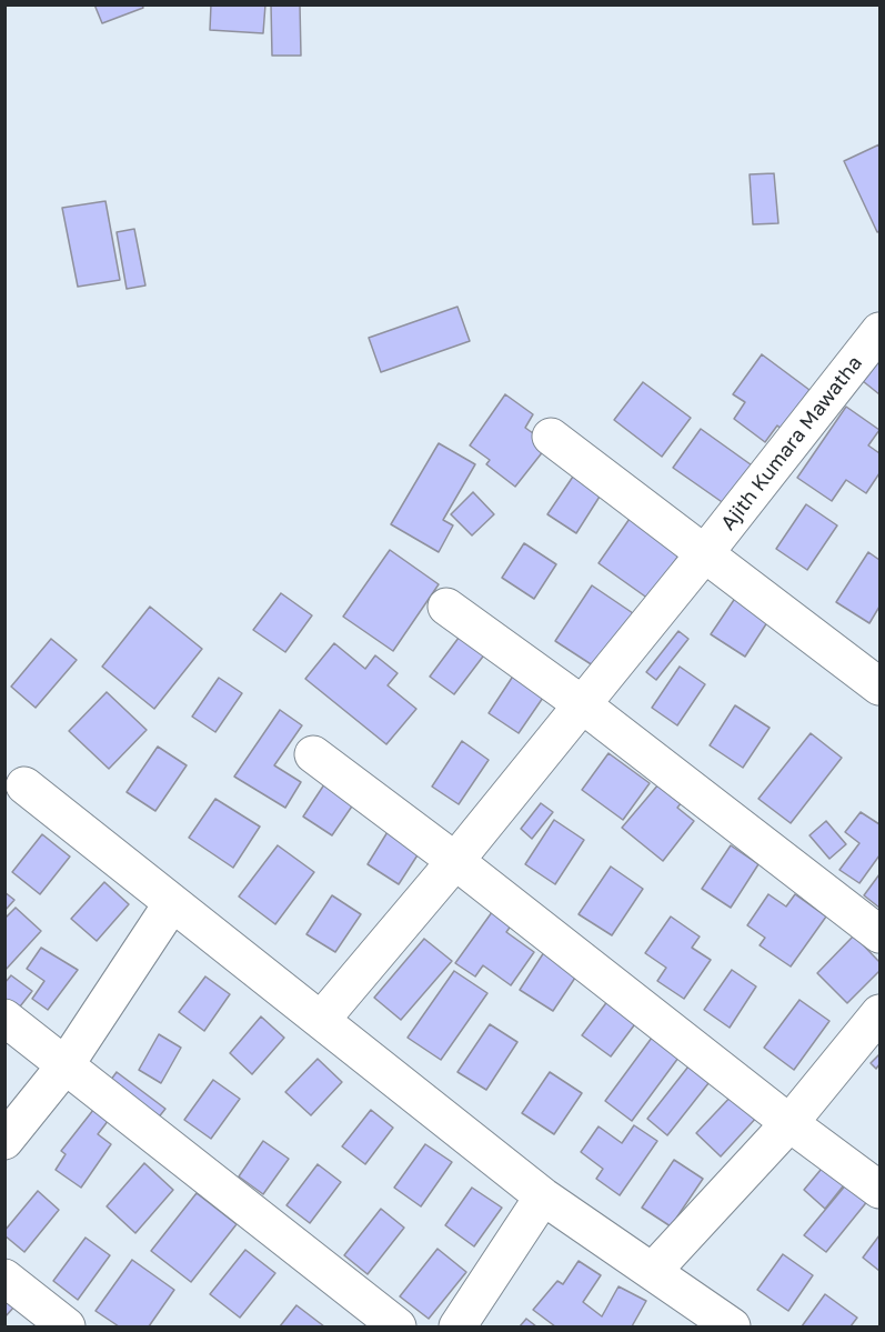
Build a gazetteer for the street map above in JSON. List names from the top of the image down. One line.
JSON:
{"streets":{"street":["Ajith Kumara Mawatha"]}}
